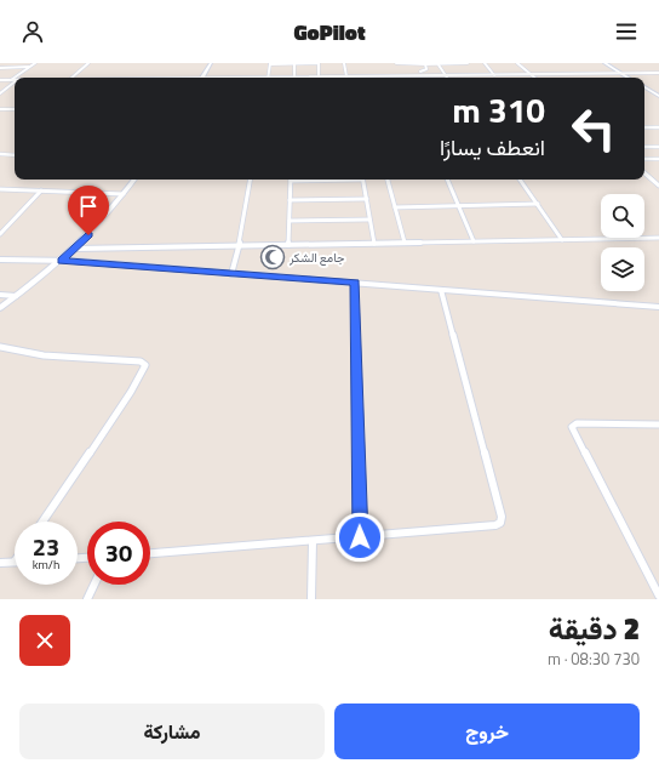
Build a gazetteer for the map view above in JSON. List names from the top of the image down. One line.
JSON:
{"places":{"mosque":["جامع الشكر"]},"page":{"header":"GoPilot","turn":["310 m","انعطف يسارًا"],"speed":"23 km/h","limit":"30","heading":["2 دقيقة","730 m · 08:30"],"buttons":["خروج","مشاركة"]}}
